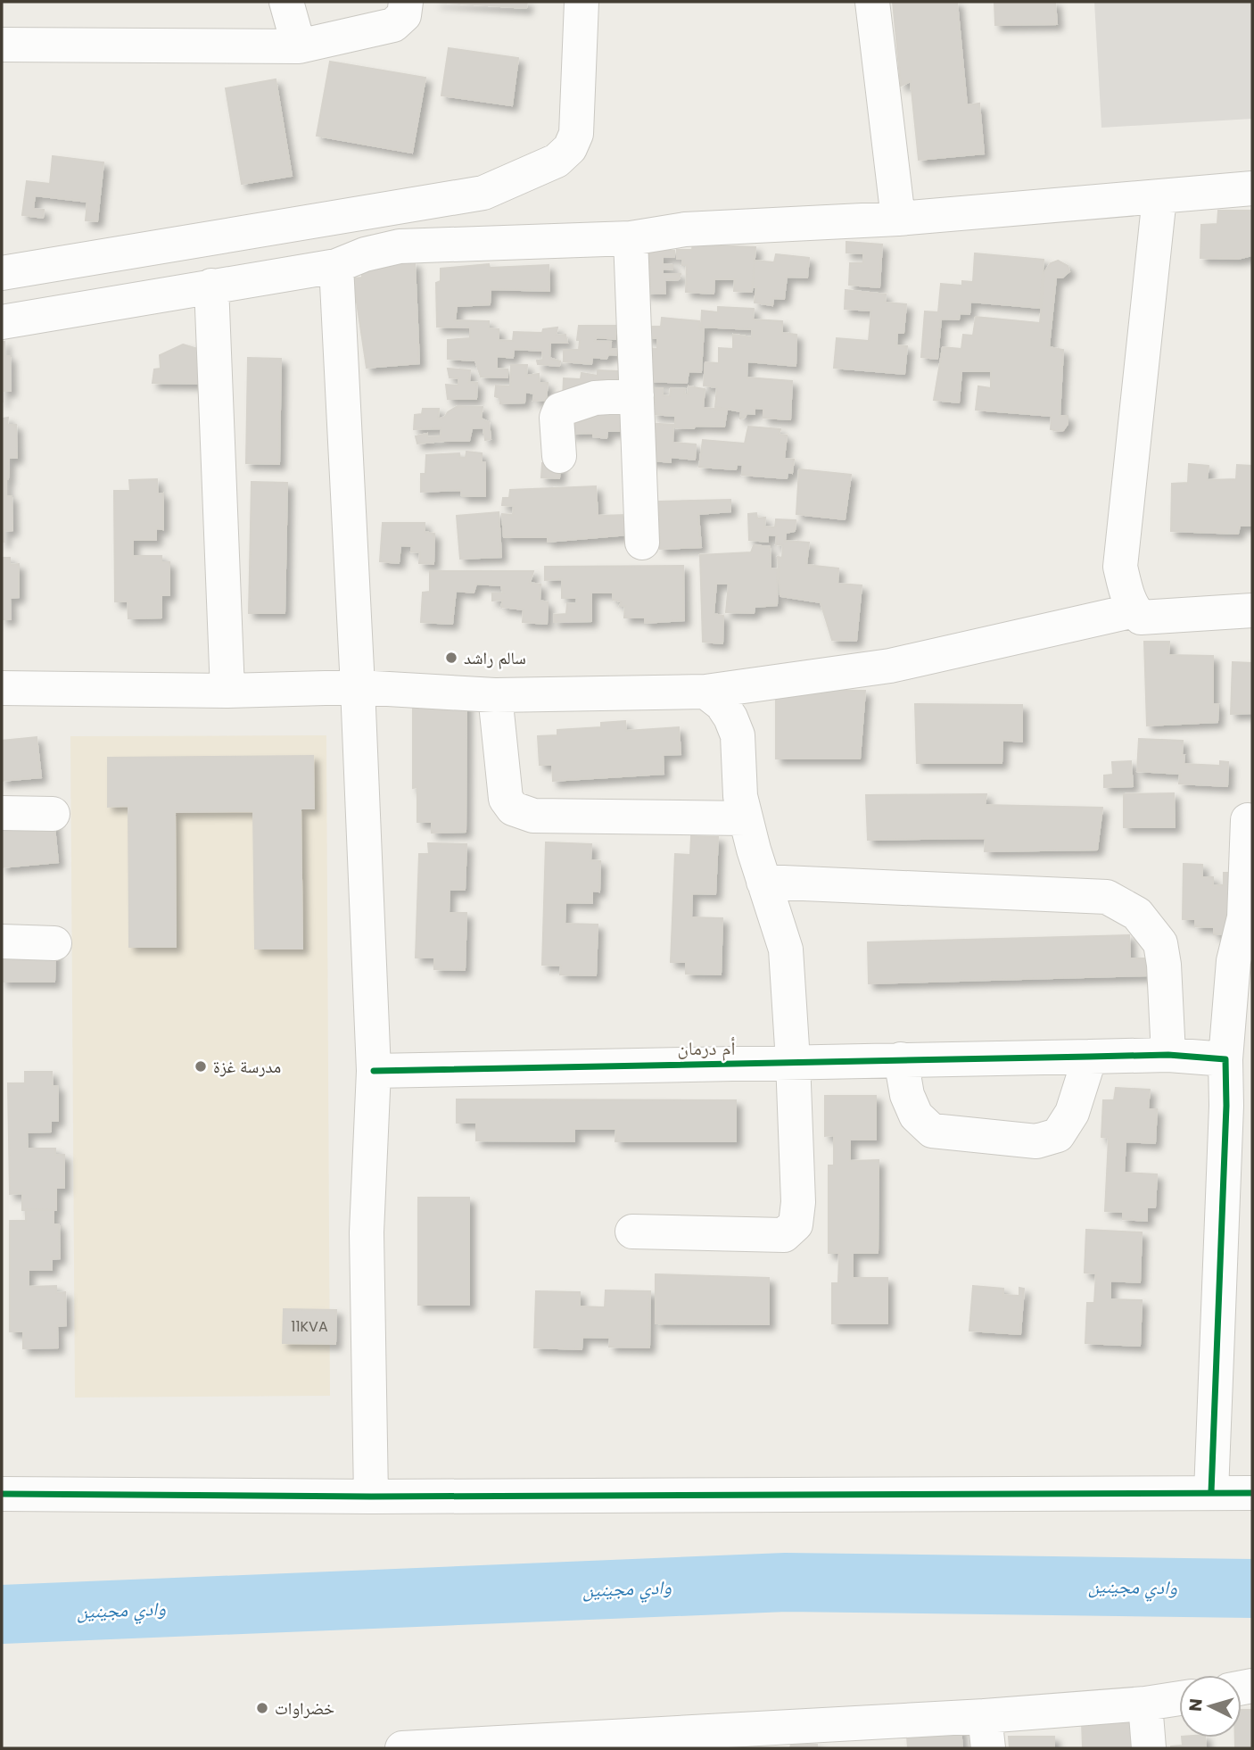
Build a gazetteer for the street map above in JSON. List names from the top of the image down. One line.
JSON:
{"districts":["أم درمان"],"water":["وادي مجينين"],"places":["سالم راشد","مدرسة غزة","خضراوات"],"house_numbers":["11KVA"],"north":"left"}
